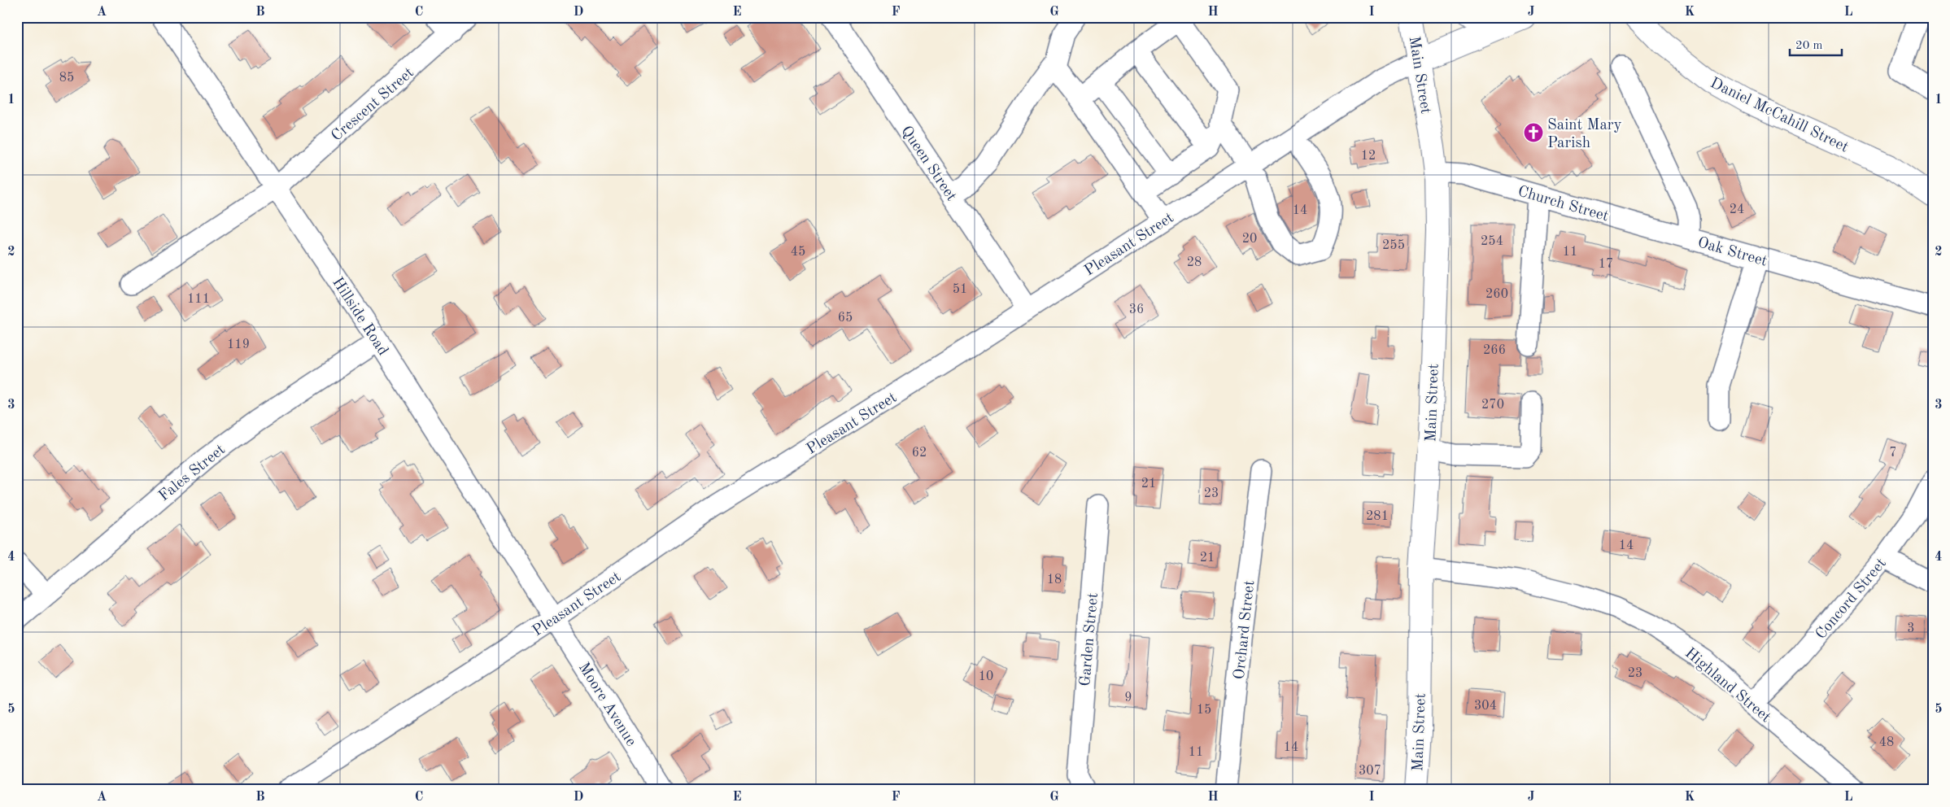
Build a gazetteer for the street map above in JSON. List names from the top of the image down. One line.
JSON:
{"streets":{"main road":["Main Street","Daniel McCahill Street"],"street":["Crescent Street","Queen Street","Church Street","Pleasant Street","Oak Street","Hillside Road","Fales Street","Concord Street","Orchard Street","Garden Street","Highland Street","Moore Avenue"]},"crossings":[["Main Street","Church Street"],["Main Street","Pleasant Street"],["Main Street","Highland Street"],["Crescent Street","Hillside Road"],["Queen Street","Pleasant Street"],["Church Street","Oak Street"],["Pleasant Street","Hillside Road"],["Pleasant Street","Moore Avenue"],["Hillside Road","Fales Street"],["Hillside Road","Moore Avenue"],["Concord Street","Highland Street"]],"places":{"church":["Saint Mary Parish"]},"house_numbers":["85","12","24","14","20","254","255","45","11","28","17","51","260","111","36","65","119","266","270","62","7","21","23","281","14","21","18","3","23","10","9","304","15","48","14","11","307"],"scale_bar":"20 m","grid":{"columns":["A","B","C","D","E","F","G","H","I","J","K","L"],"rows":["1","2","3","4","5"]}}
